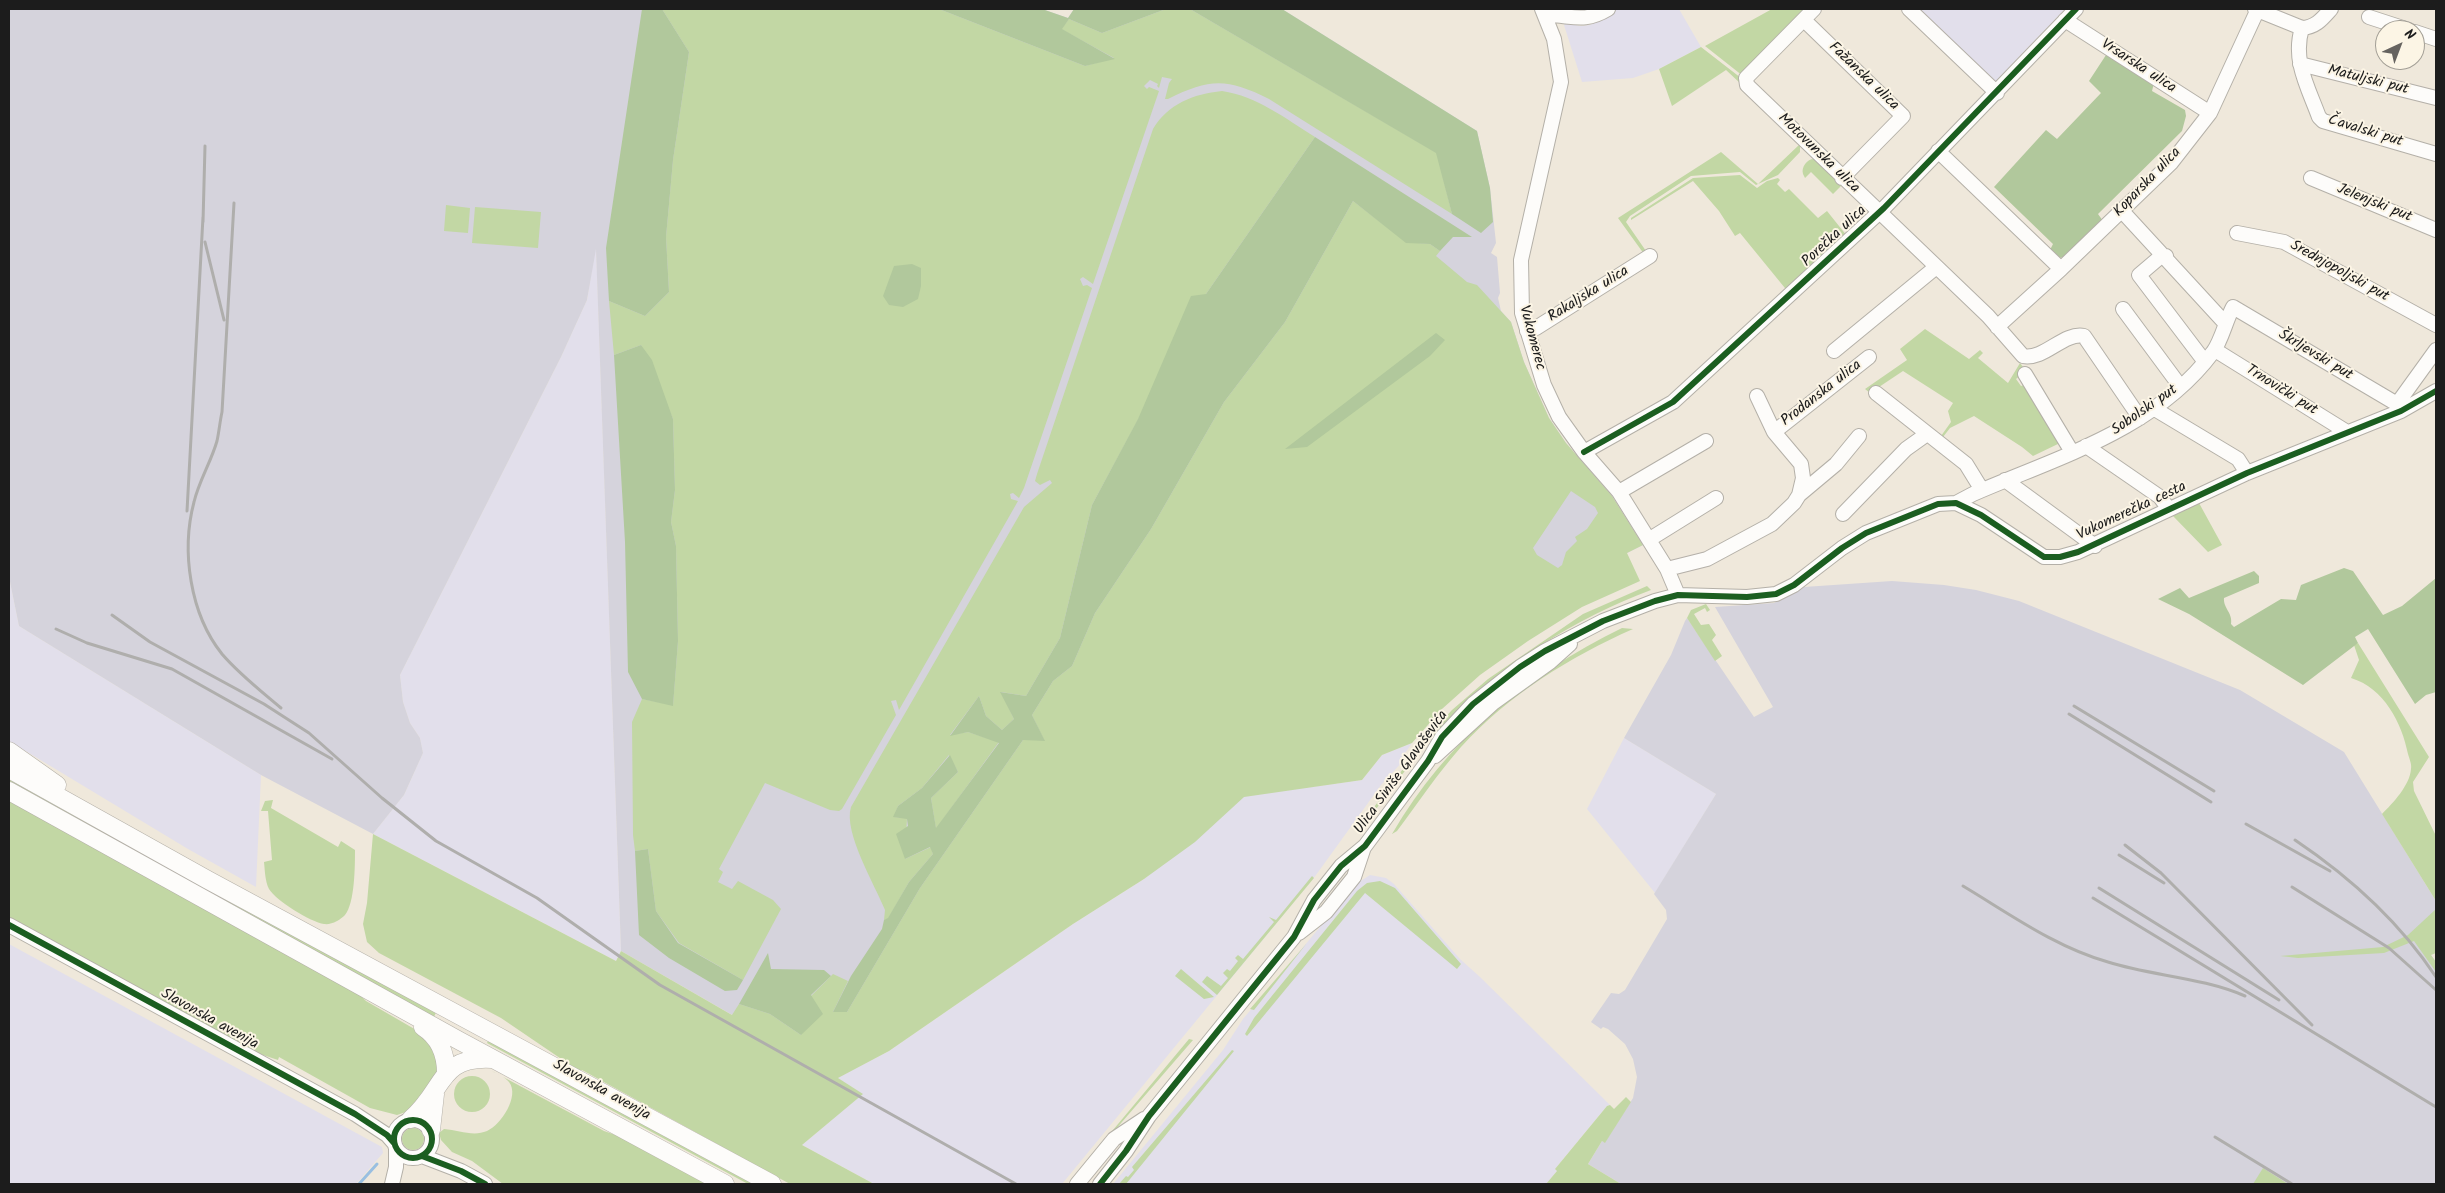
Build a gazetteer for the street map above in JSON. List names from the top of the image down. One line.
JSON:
{"streets":{"main road":["Slavonska avenija"],"street":["Vrsarska ulica","Fažanska ulica","Matuljski put","Čavalski put","Motovunska ulica","Koparska ulica","Jelenjski put","Porečka ulica","Srednjopoljski put","Rakaljska ulica","Vukomerec","Škrljevski put","Trnovički put","Prodanska ulica","Sobolski put","Vukomerečka cesta","Ulica Siniše Glavaševića"]},"crossings":[["Vrsarska ulica","Koparska ulica"],["Vrsarska ulica","Porečka ulica"],["Fažanska ulica","Motovunska ulica"],["Matuljski put","Čavalski put"],["Motovunska ulica","Koparska ulica"],["Motovunska ulica","Porečka ulica"],["Motovunska ulica","Sobolski put"],["Porečka ulica","Vukomerec"],["Rakaljska ulica","Vukomerec"],["Vukomerec","Ulica Siniše Glavaševića"],["Škrljevski put","Sobolski put"],["Škrljevski put","Vukomerečka cesta"],["Trnovički put","Sobolski put"],["Trnovički put","Vukomerečka cesta"],["Sobolski put","Vukomerečka cesta"]],"north":"top right"}
